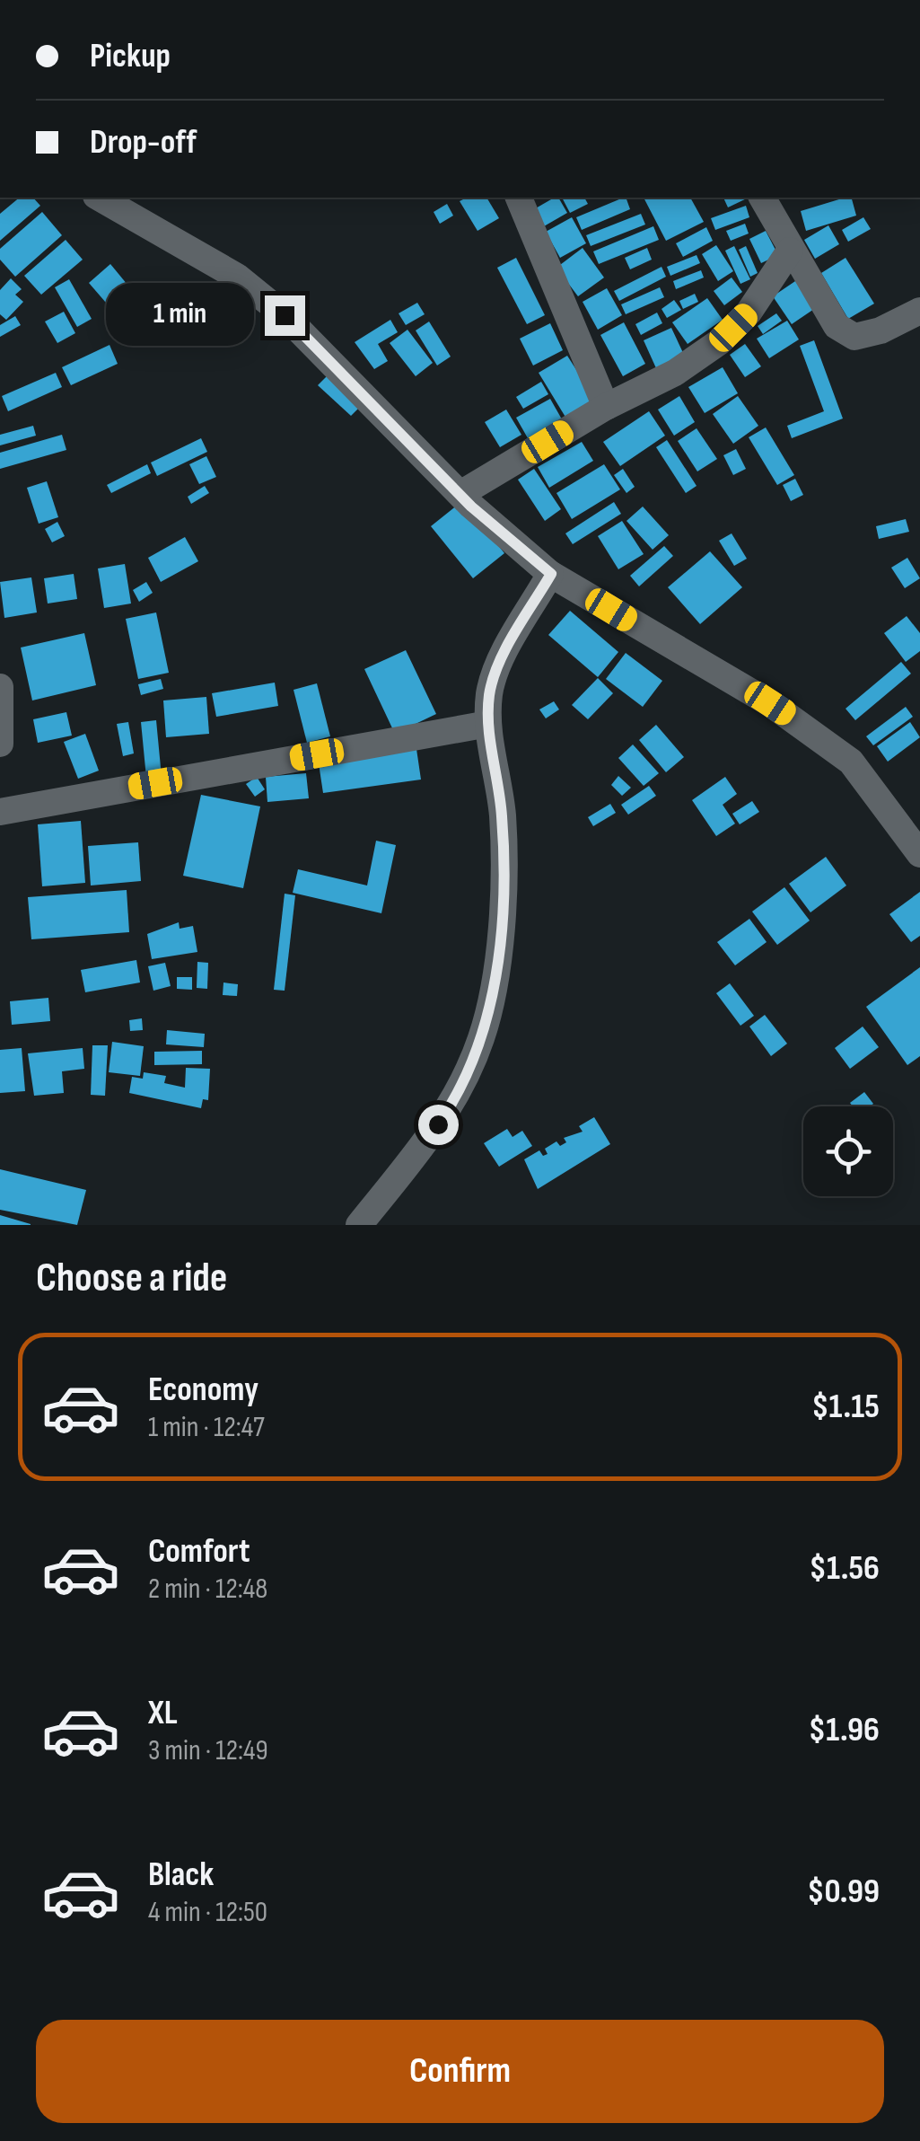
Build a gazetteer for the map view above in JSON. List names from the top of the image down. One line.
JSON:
{"page":{"banner":["Pickup","Drop-off"],"bubble":"1 min","heading":"Choose a ride","list":[{"name":"Economy","note":"1 min · 12:47","value":"$1.15"},{"name":"Comfort","note":"2 min · 12:48","value":"$1.56"},{"name":"XL","note":"3 min · 12:49","value":"$1.96"},{"name":"Black","note":"4 min · 12:50","value":"$0.99"}],"buttons":"Confirm"}}
